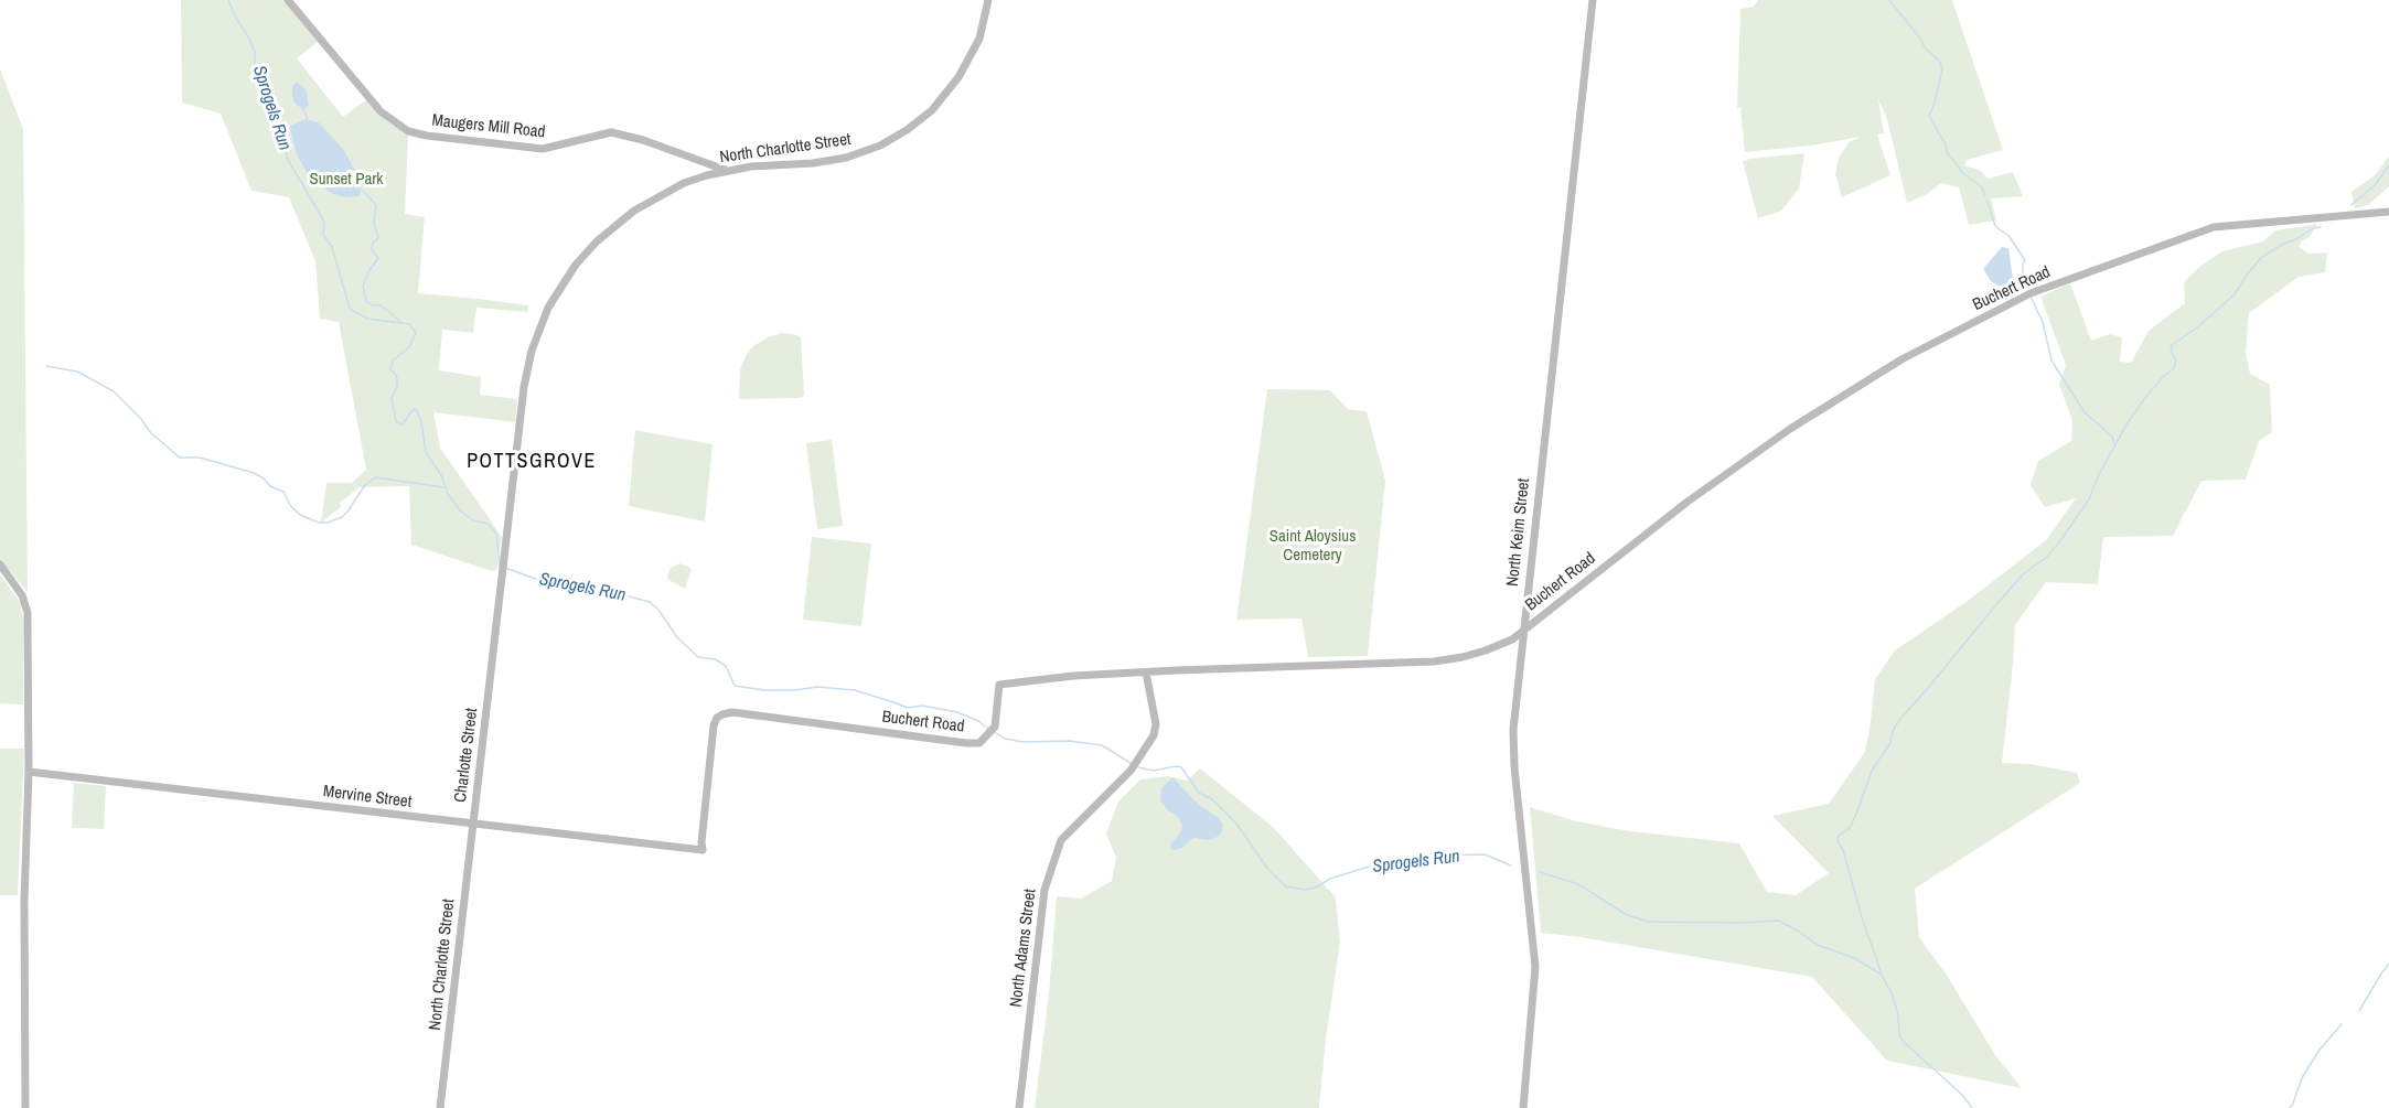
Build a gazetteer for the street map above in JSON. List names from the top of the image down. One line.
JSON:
{"streets":{"street":["Maugers Mill Road","North Charlotte Street","Buchert Road","North Keim Street","Charlotte Street","Mervine Street","North Adams Street"]},"crossings":[["Maugers Mill Road","North Charlotte Street"],["North Charlotte Street","Charlotte Street"],["North Charlotte Street","Mervine Street"],["Buchert Road","North Keim Street"],["Buchert Road","Mervine Street"],["Buchert Road","North Adams Street"],["Charlotte Street","Mervine Street"]],"districts":["POTTSGROVE"],"water":["Sprogels Run"],"parks":["Sunset Park","Saint Aloysius Cemetery"]}
